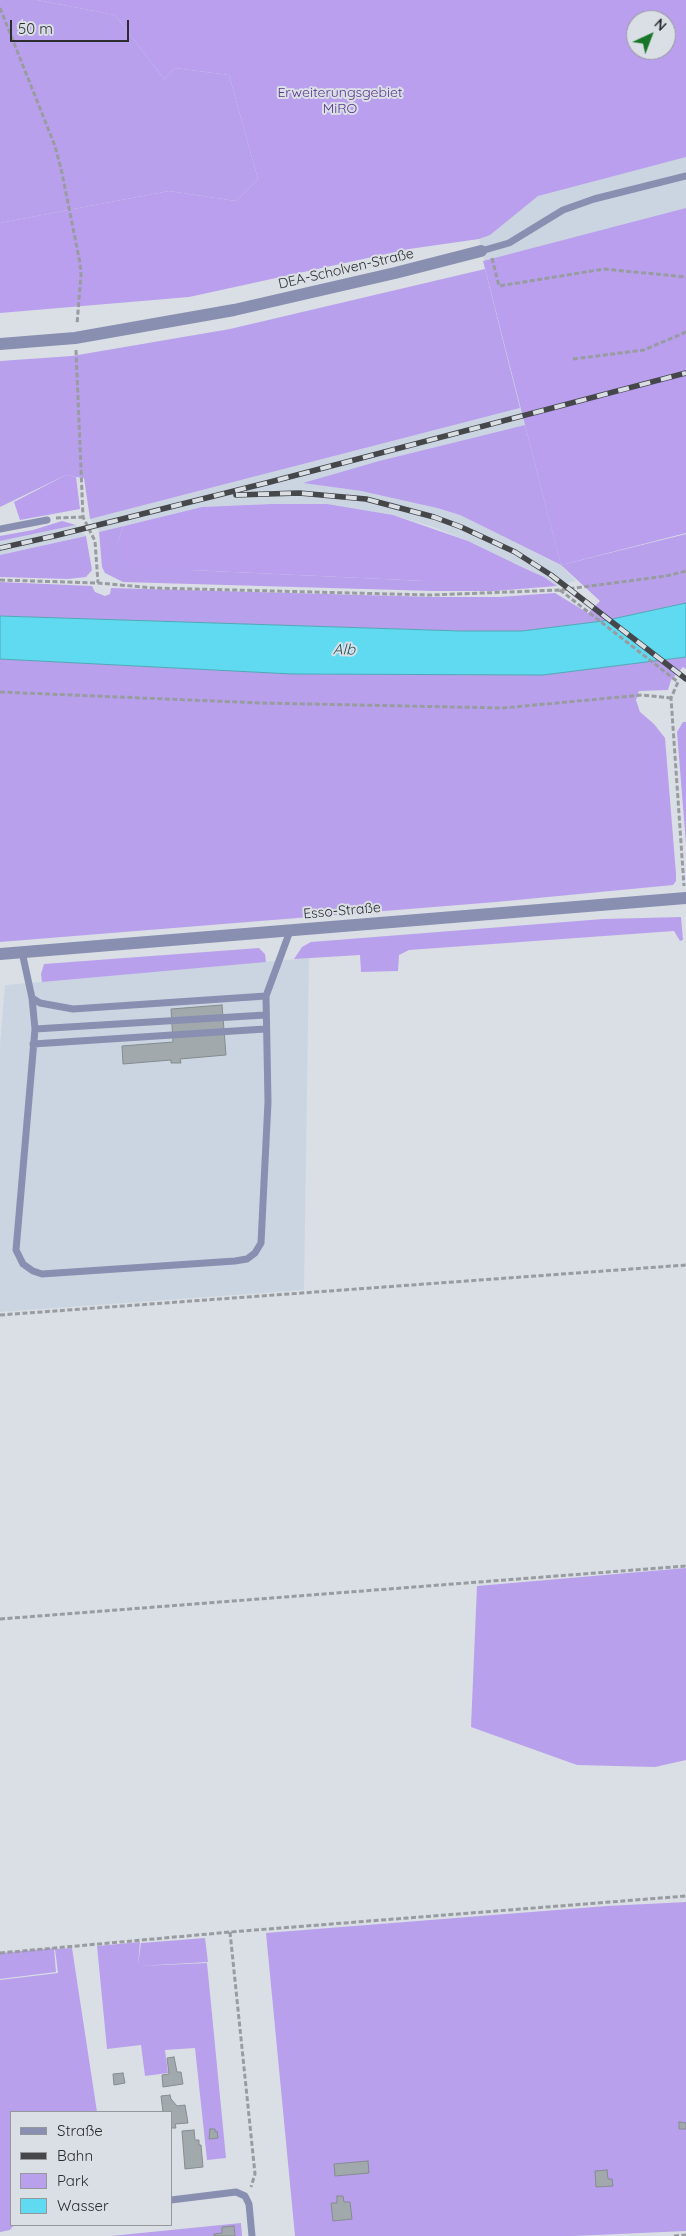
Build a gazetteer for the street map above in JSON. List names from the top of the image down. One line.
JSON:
{"streets":{"street":["DEA-Scholven-Straße","Esso-Straße"]},"water":["Alb"],"parks":["Erweiterungsgebiet MiRO"],"legend":["Straße","Bahn","Park","Wasser"],"scale_bar":"50 m","north":"top right"}
